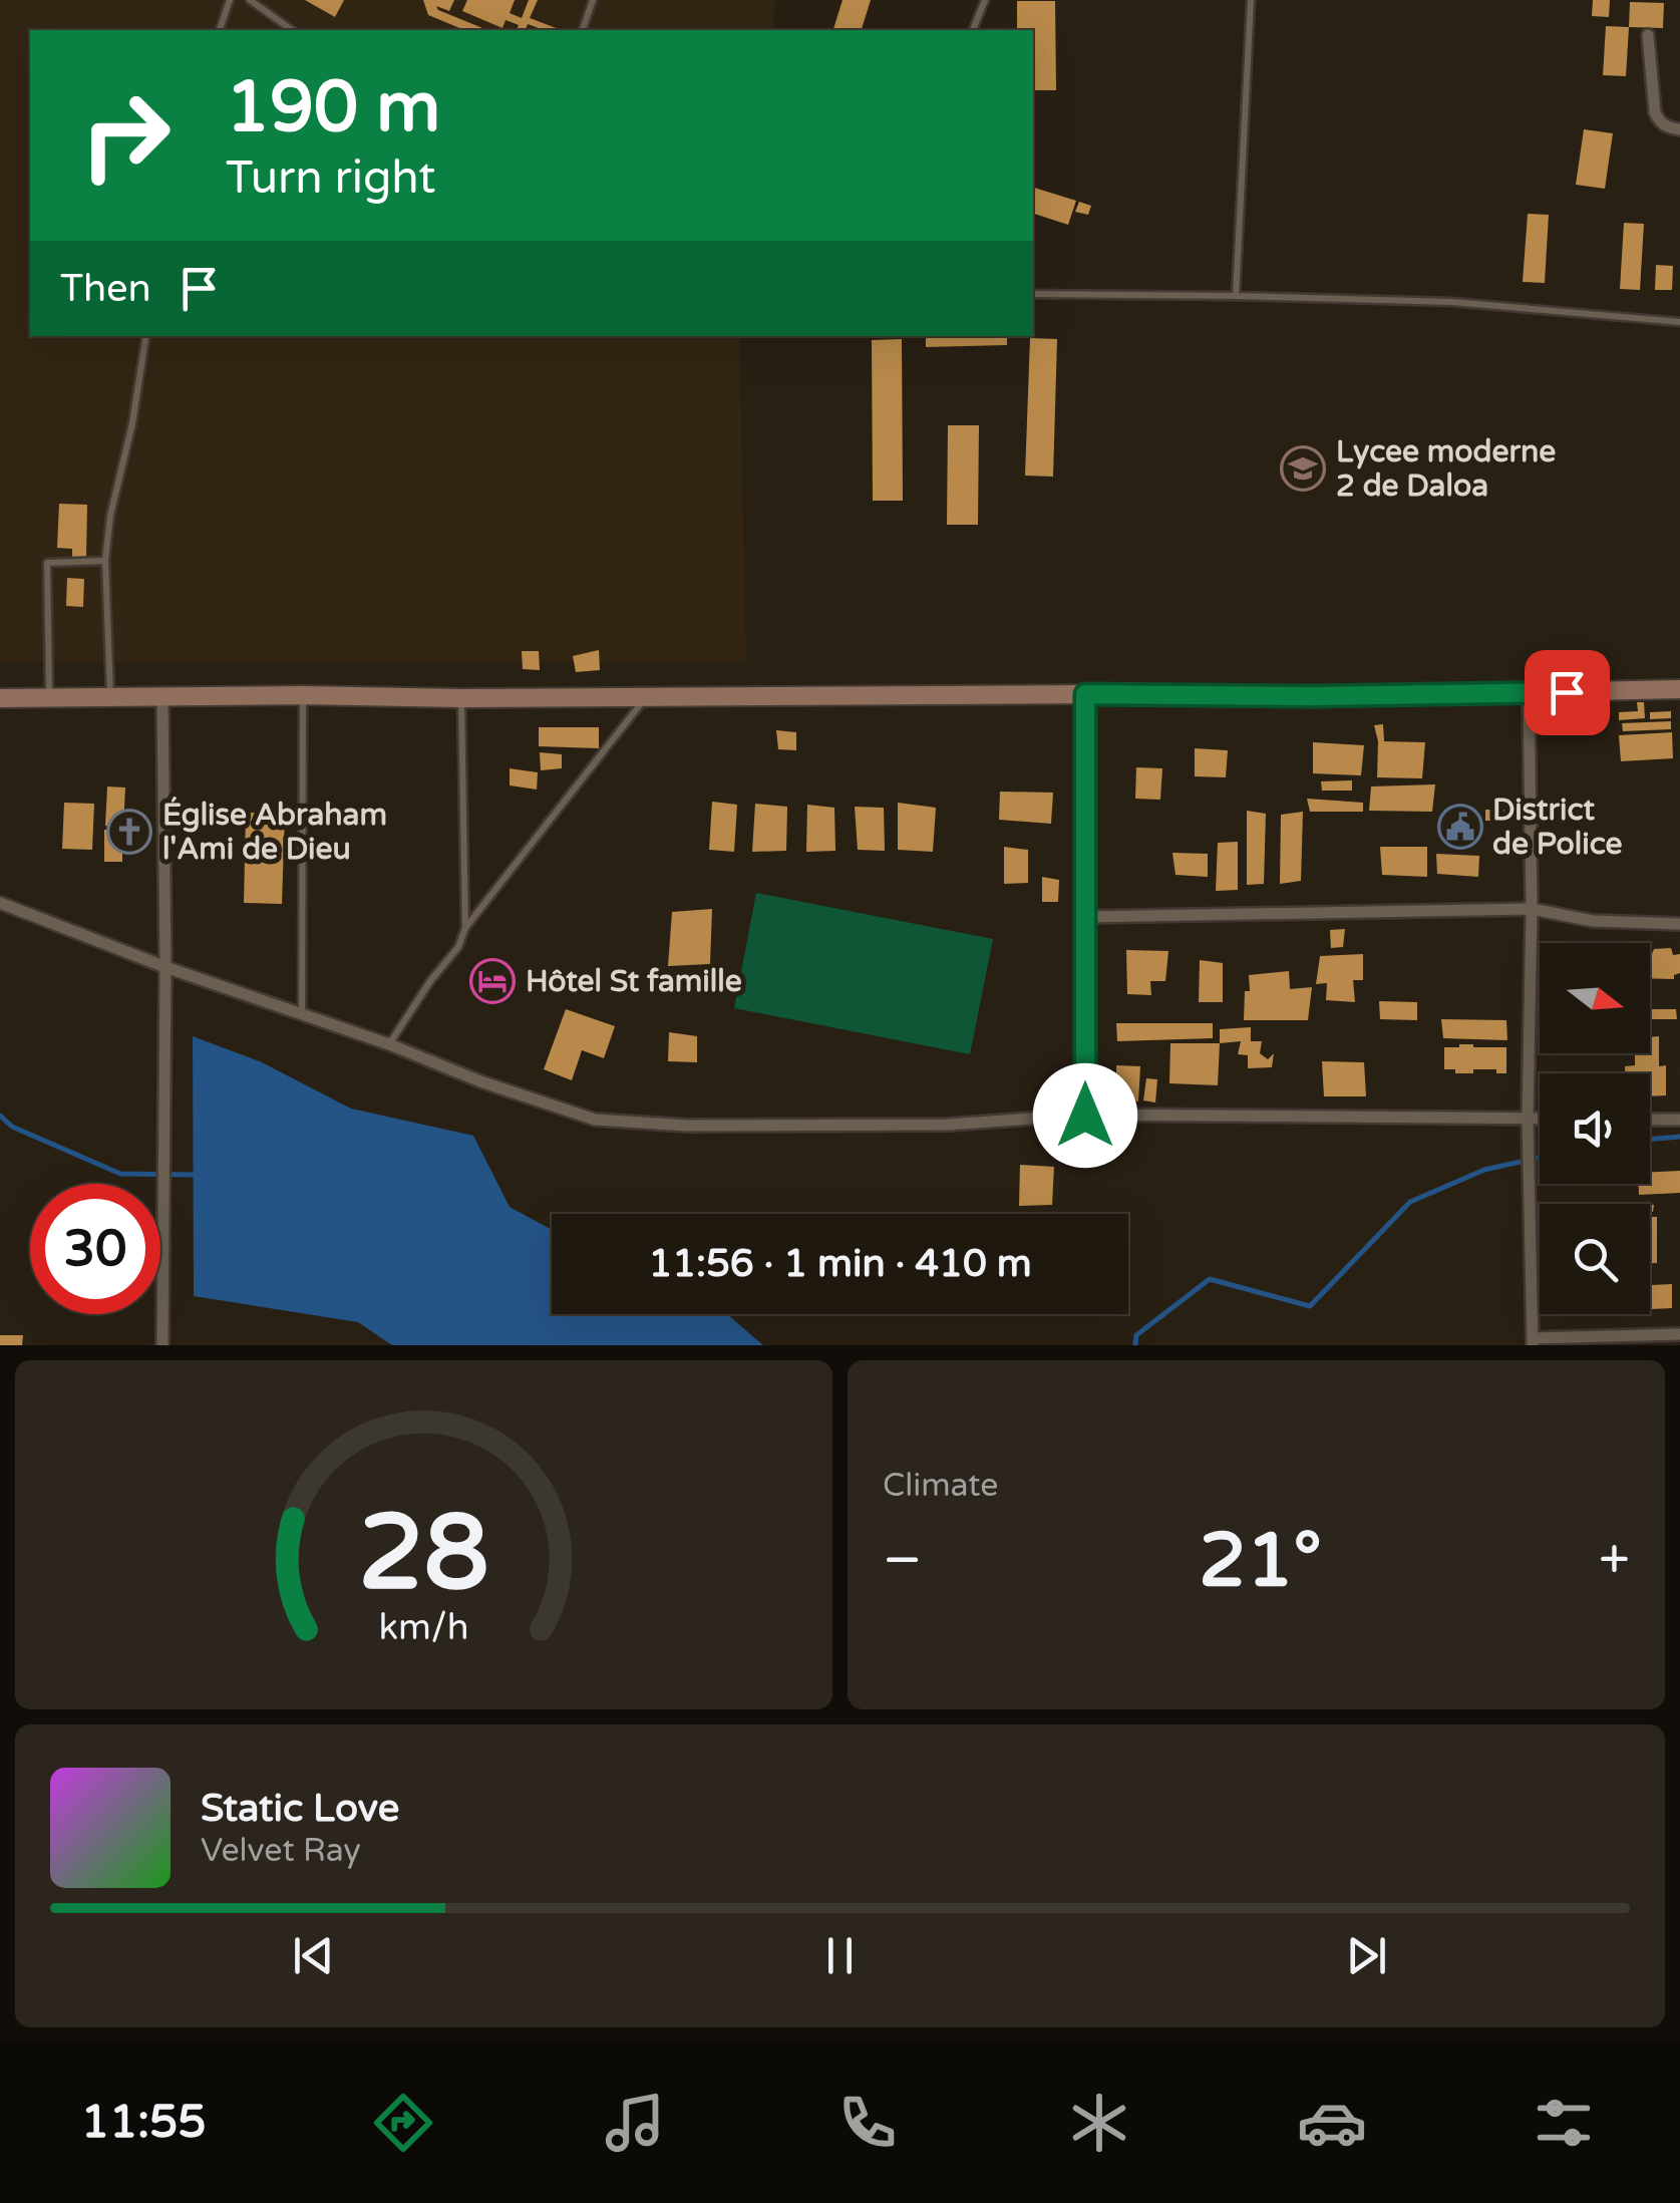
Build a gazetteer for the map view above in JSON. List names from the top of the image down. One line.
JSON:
{"places":{"school or university":["Lycee moderne 2 de Daloa"],"public building":["District de Police"],"church":["Église Abraham l'Ami de Dieu"],"hotel":["Hôtel St famille"]},"north":"right","page":{"turn":["190 m","Turn right"],"then":"Then","limit":"30","trip":"11:56 · 1 min · 410 m","tile":"Climate","heat":["−","21°","+"],"song":["Static Love","Velvet Ray"],"tabs":"11:55","gauge":["28","km/h"]}}
